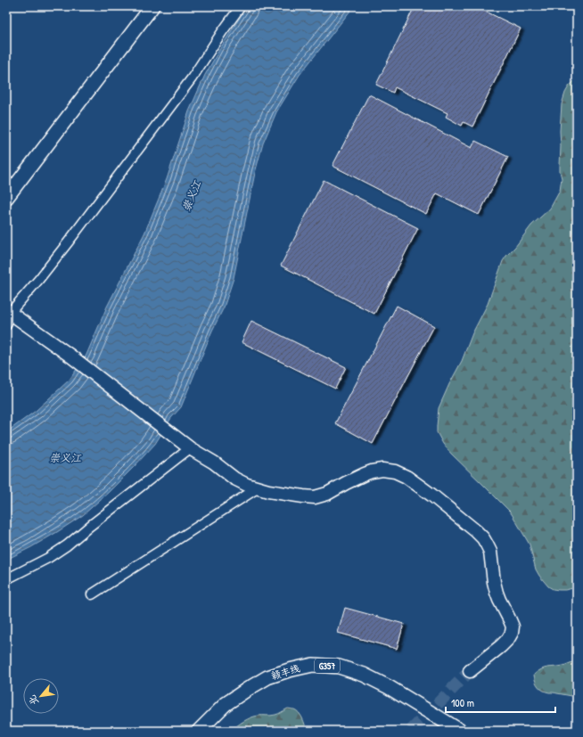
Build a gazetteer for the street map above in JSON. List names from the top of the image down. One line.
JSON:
{"streets":{"main road":["G357","赣丰线"]},"water":["崇义江"],"scale_bar":"100 m","north":"bottom left"}
